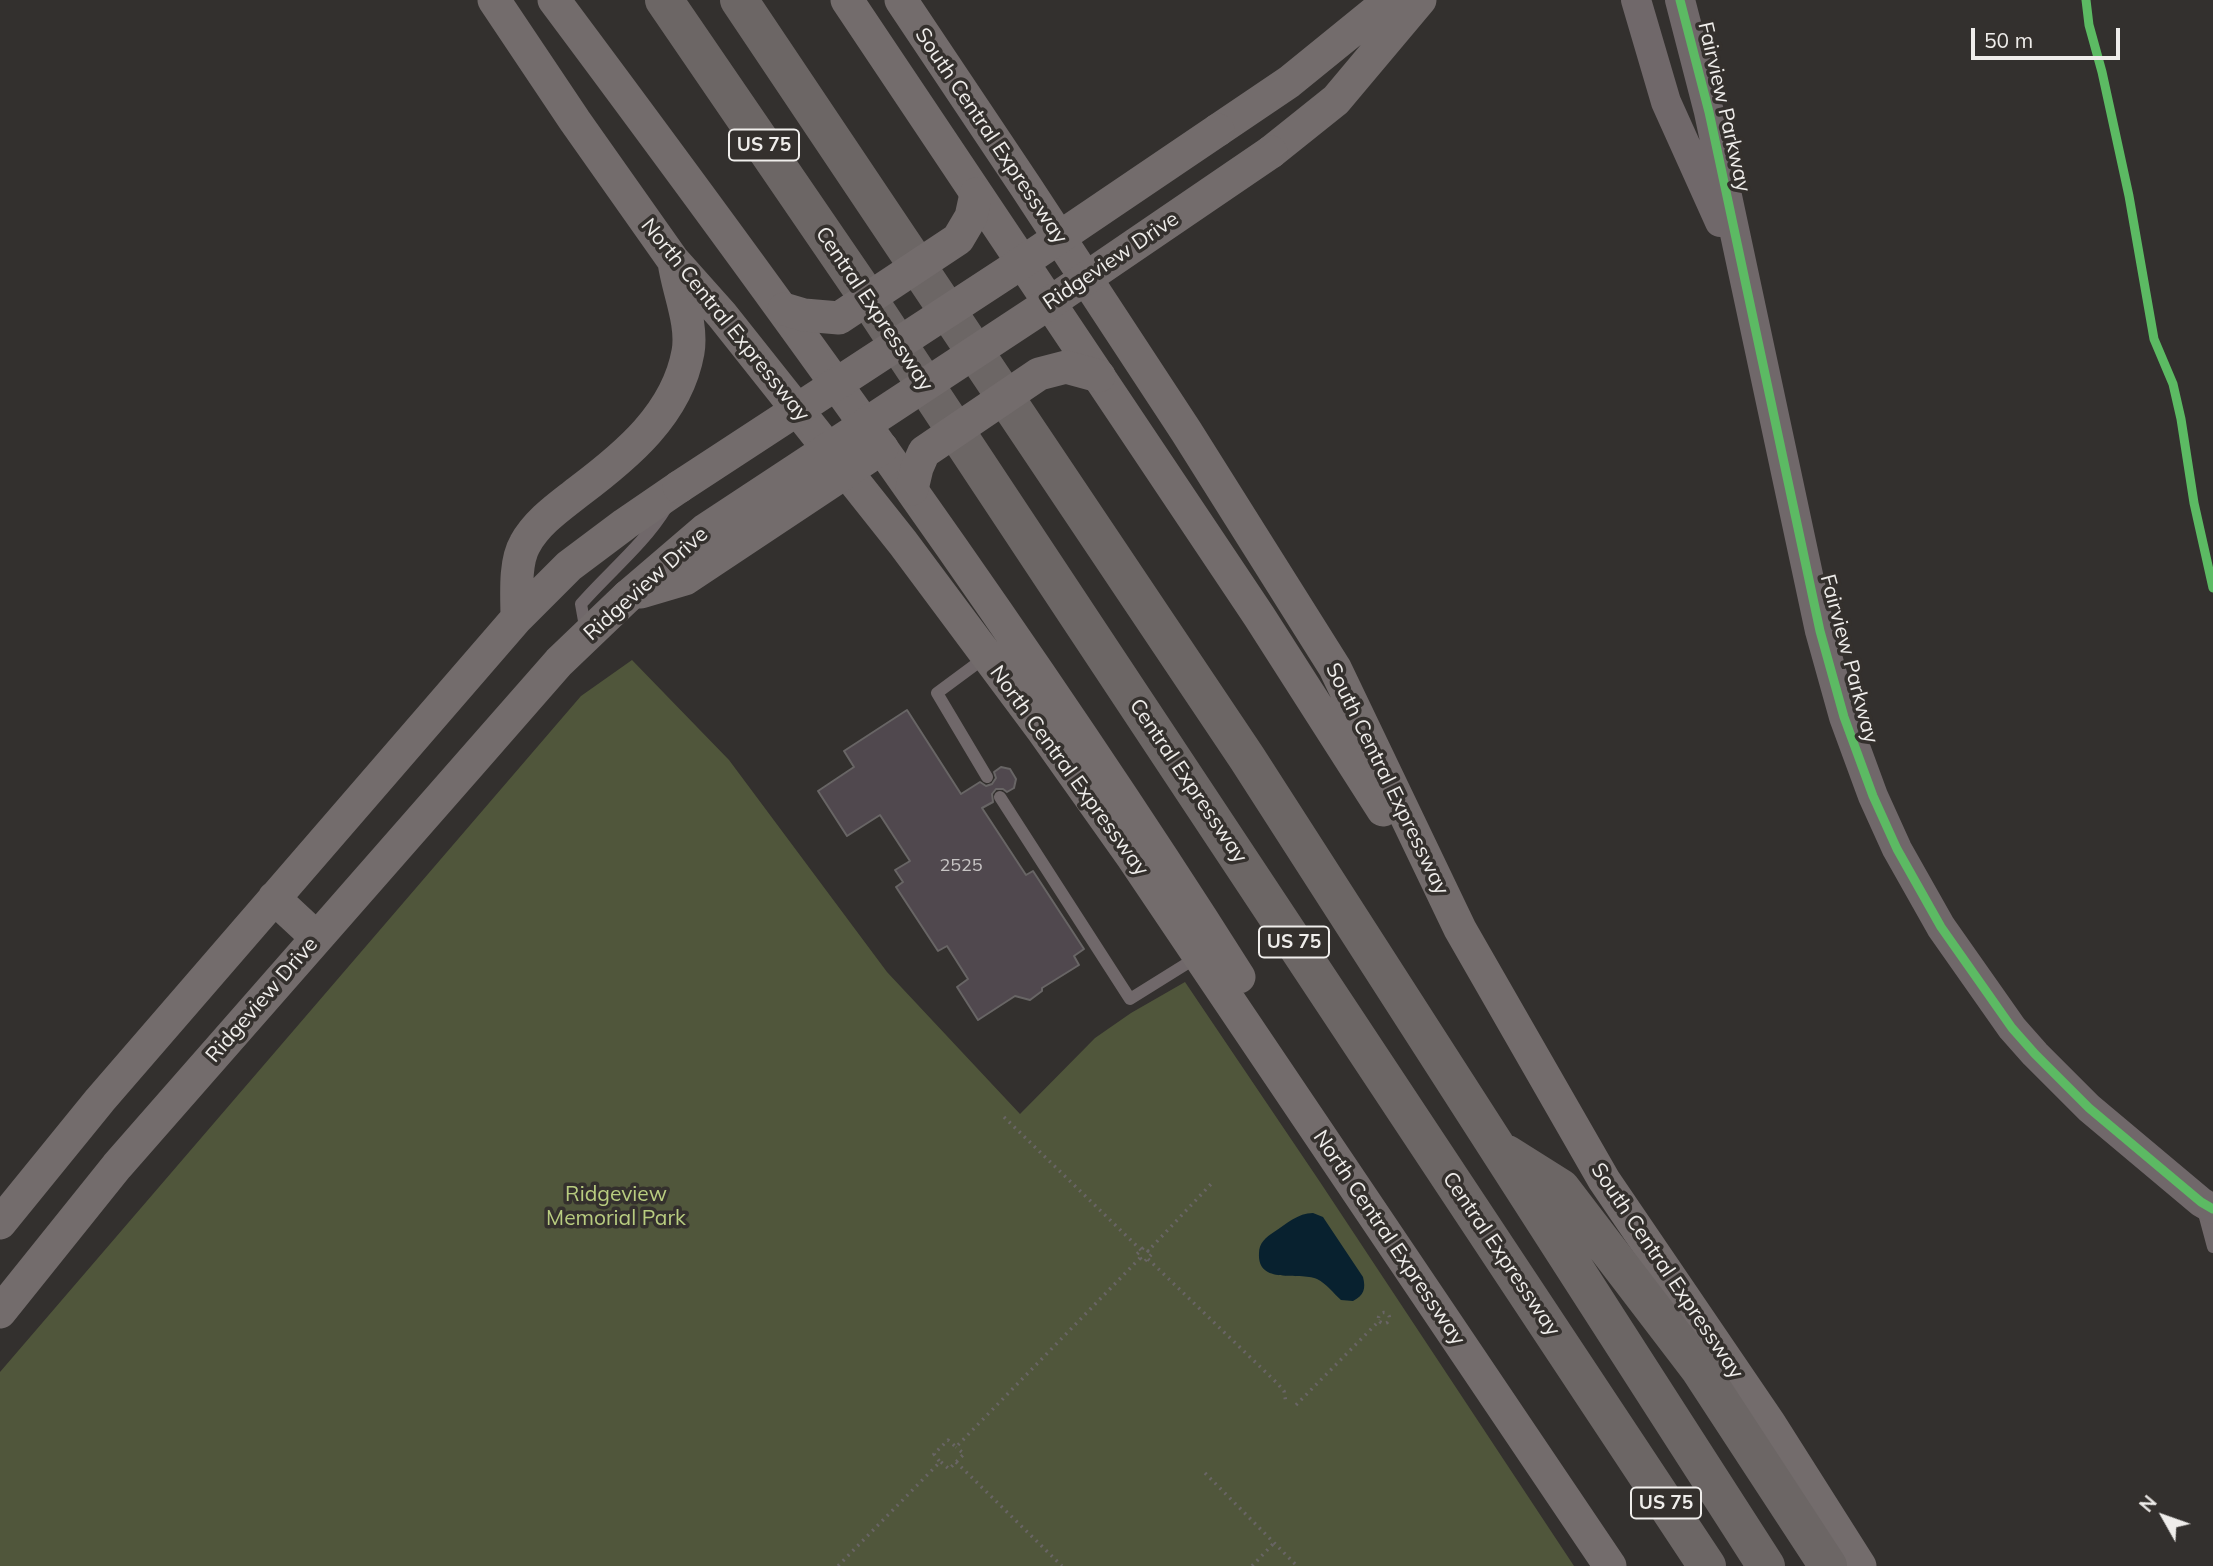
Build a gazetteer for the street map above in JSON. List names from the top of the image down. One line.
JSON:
{"streets":{"highway":["US 75","Central Expressway"],"main road":["South Central Expressway","Ridgeview Drive","North Central Expressway"],"street":["Fairview Parkway"]},"parks":["Ridgeview Memorial Park"],"house_numbers":["2525"],"scale_bar":"50 m","north":"top left"}
